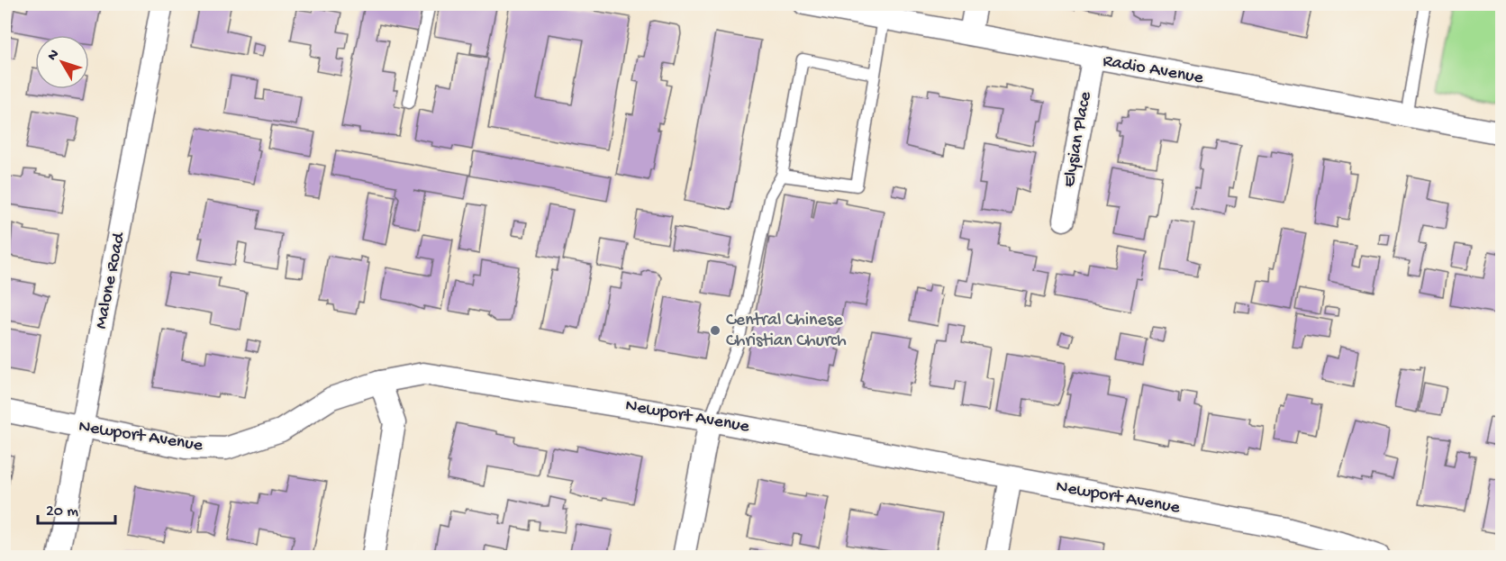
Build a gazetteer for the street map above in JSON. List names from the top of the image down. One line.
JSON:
{"streets":{"street":["Radio Avenue","Elysian Place","Malone Road","Newport Avenue"]},"crossings":[["Radio Avenue","Elysian Place"],["Malone Road","Newport Avenue"]],"places":["Central Chinese Christian Church"],"scale_bar":"20 m","north":"top left"}
